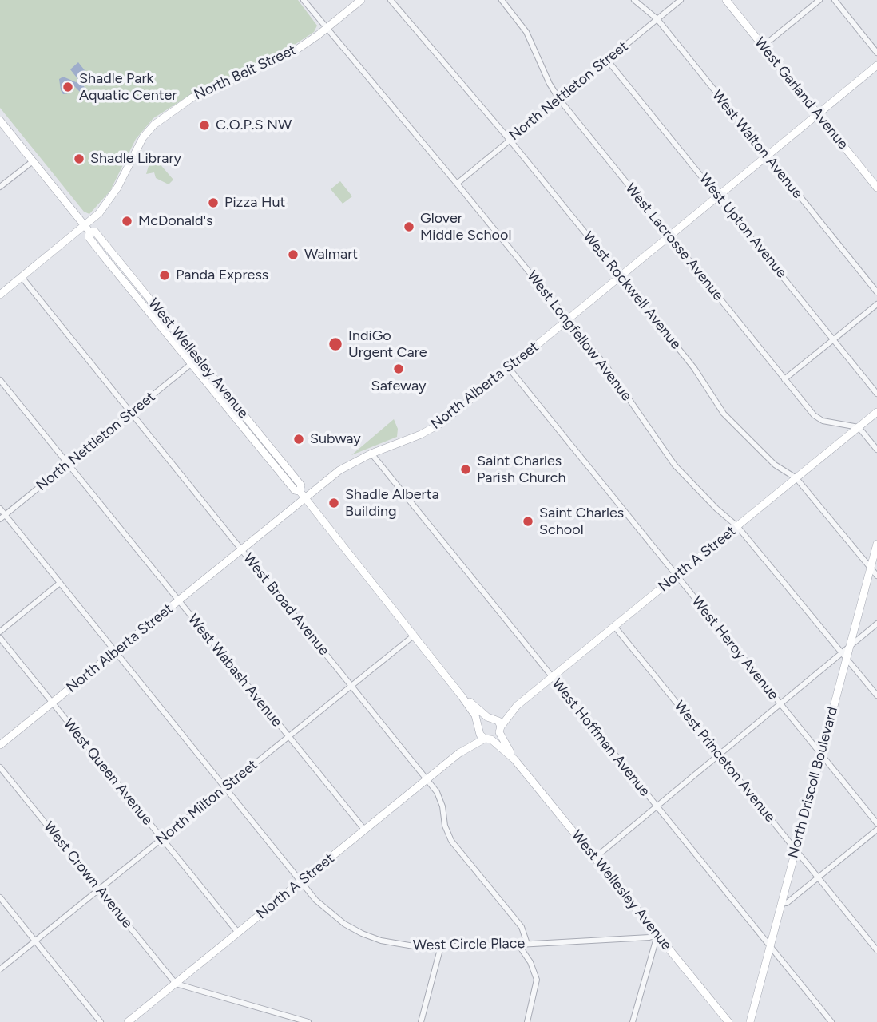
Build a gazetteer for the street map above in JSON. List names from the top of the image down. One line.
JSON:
{"streets":{"main road":["North Belt Street","West Garland Avenue","West Wellesley Avenue","North Alberta Street","North A Street","North Driscoll Boulevard"],"street":["North Nettleton Street","West Walton Avenue","West Upton Avenue","West Lacrosse Avenue","West Rockwell Avenue","West Longfellow Avenue","West Broad Avenue","West Heroy Avenue","West Wabash Avenue","West Hoffman Avenue","West Princeton Avenue","West Queen Avenue","North Milton Street","West Crown Avenue","West Circle Place"]},"crossings":[["North Belt Street","West Longfellow Avenue"],["North Belt Street","West Wellesley Avenue"],["North Belt Street","West Broad Avenue"],["North Nettleton Street","West Walton Avenue"],["North Nettleton Street","West Upton Avenue"],["North Nettleton Street","West Lacrosse Avenue"],["North Nettleton Street","West Rockwell Avenue"],["North Nettleton Street","West Longfellow Avenue"],["North Nettleton Street","West Wellesley Avenue"],["North Nettleton Street","West Broad Avenue"],["North Nettleton Street","West Wabash Avenue"],["North Nettleton Street","West Circle Place"],["West Garland Avenue","North Alberta Street"],["West Walton Avenue","North Alberta Street"],["West Upton Avenue","North Alberta Street"],["West Lacrosse Avenue","North Alberta Street"],["West Lacrosse Avenue","North A Street"],["West Rockwell Avenue","North Alberta Street"],["West Rockwell Avenue","North A Street"],["West Rockwell Avenue","North Driscoll Boulevard"],["West Longfellow Avenue","North Alberta Street"],["West Longfellow Avenue","North A Street"],["West Longfellow Avenue","North Driscoll Boulevard"],["West Wellesley Avenue","North Alberta Street"],["West Wellesley Avenue","North A Street"],["West Wellesley Avenue","North Milton Street"],["West Wellesley Avenue","West Circle Place"],["North Alberta Street","West Broad Avenue"],["North Alberta Street","West Heroy Avenue"],["North Alberta Street","West Wabash Avenue"],["North Alberta Street","West Hoffman Avenue"],["North Alberta Street","West Queen Avenue"],["North Alberta Street","West Circle Place"],["North A Street","West Broad Avenue"],["North A Street","West Heroy Avenue"],["North A Street","West Wabash Avenue"],["North A Street","West Hoffman Avenue"],["North A Street","West Princeton Avenue"],["North A Street","West Queen Avenue"],["North A Street","West Crown Avenue"],["North A Street","West Circle Place"],["West Broad Avenue","North Milton Street"],["West Broad Avenue","West Circle Place"],["West Heroy Avenue","North Driscoll Boulevard"],["West Wabash Avenue","North Milton Street"],["West Hoffman Avenue","North Driscoll Boulevard"],["West Princeton Avenue","North Driscoll Boulevard"],["West Queen Avenue","North Milton Street"],["North Milton Street","West Crown Avenue"],["North Milton Street","West Circle Place"]],"places":["Shadle Park Aquatic Center","C.O.P.S NW","Shadle Library","Pizza Hut","McDonald's","Glover Middle School","Walmart","Panda Express","IndiGo Urgent Care","Safeway","Subway","Saint Charles Parish Church","Shadle Alberta Building","Saint Charles School"]}
